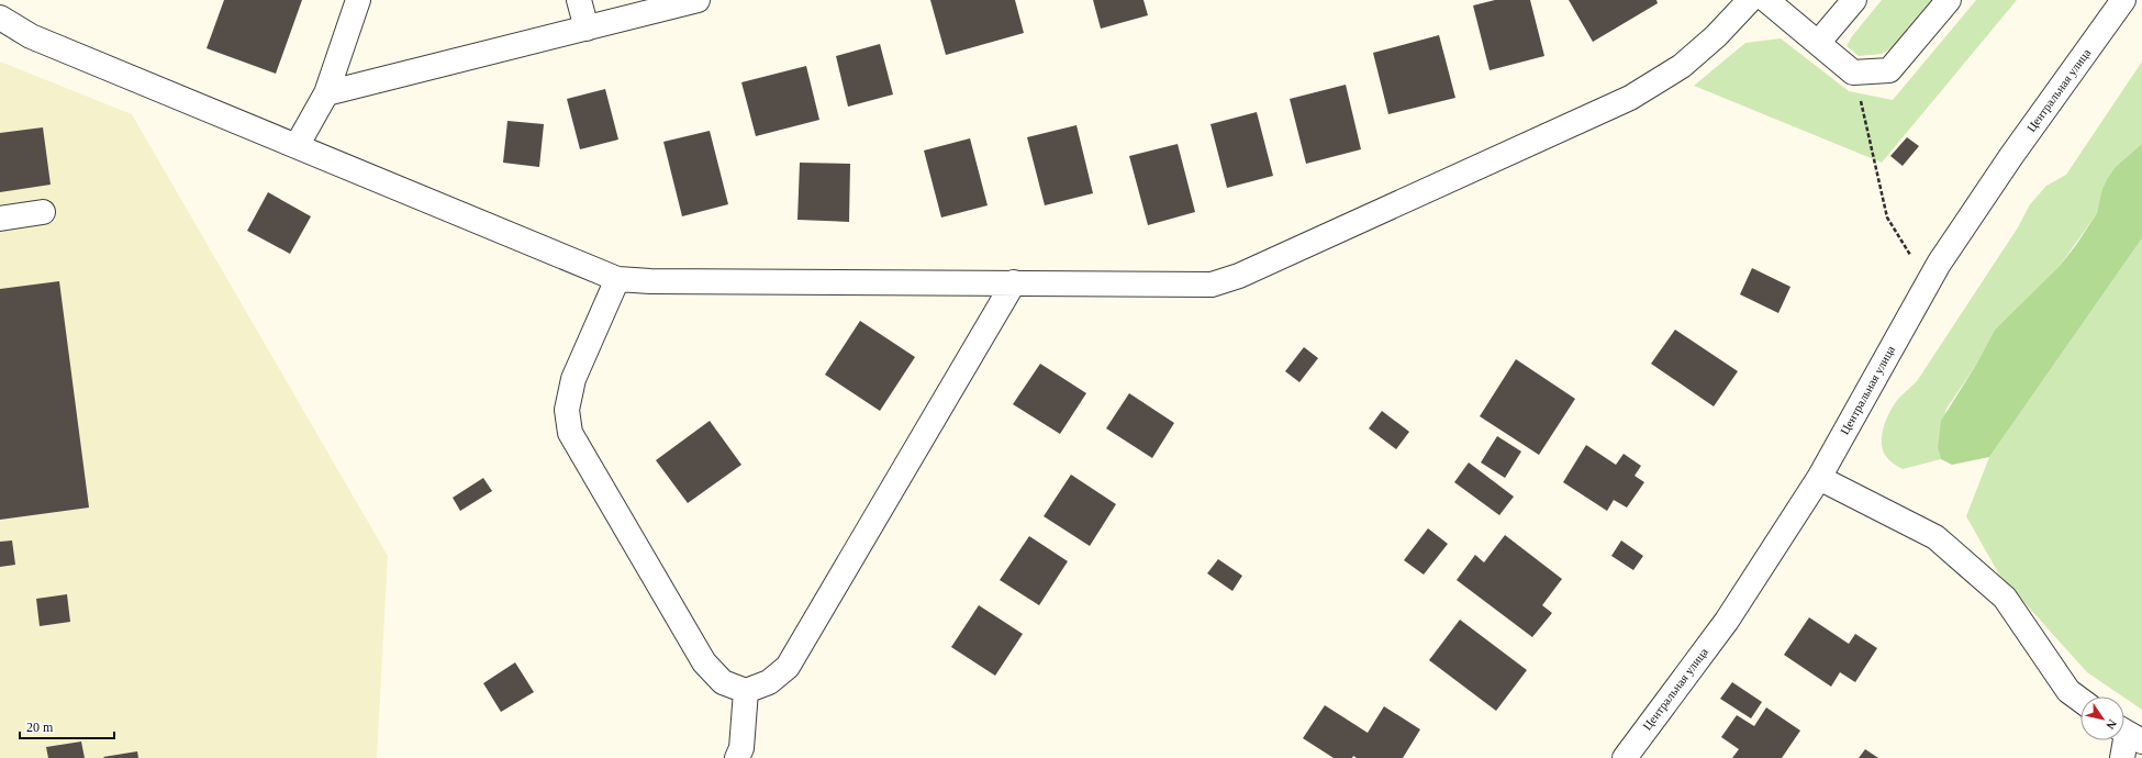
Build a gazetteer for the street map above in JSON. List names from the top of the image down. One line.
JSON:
{"streets":{"street":["Центральная улица"]},"scale_bar":"20 m","north":"bottom right"}
